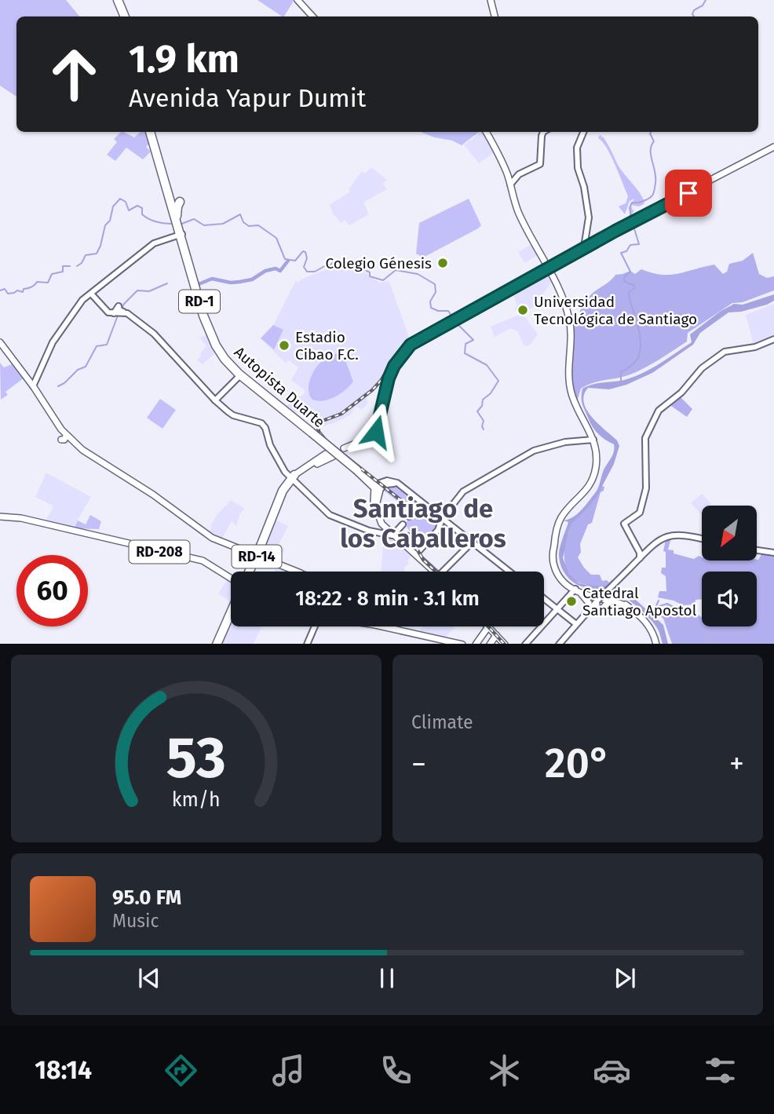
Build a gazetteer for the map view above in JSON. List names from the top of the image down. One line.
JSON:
{"streets":{"highway":["RD-1","Autopista Duarte"],"main road":["RD-208","RD-14"]},"districts":["Santiago de los Caballeros"],"places":["Colegio Génesis","Universidad Tecnológica de Santiago","Estadio Cibao F.C.","Catedral Santiago Apostol"],"north":"bottom left","page":{"turn":["1.9 km","Avenida Yapur Dumit"],"limit":"60","trip":"18:22 · 8 min · 3.1 km","tile":"Climate","heat":["−","20°","+"],"song":["95.0 FM","Music"],"tabs":"18:14","gauge":["53","km/h"]}}
